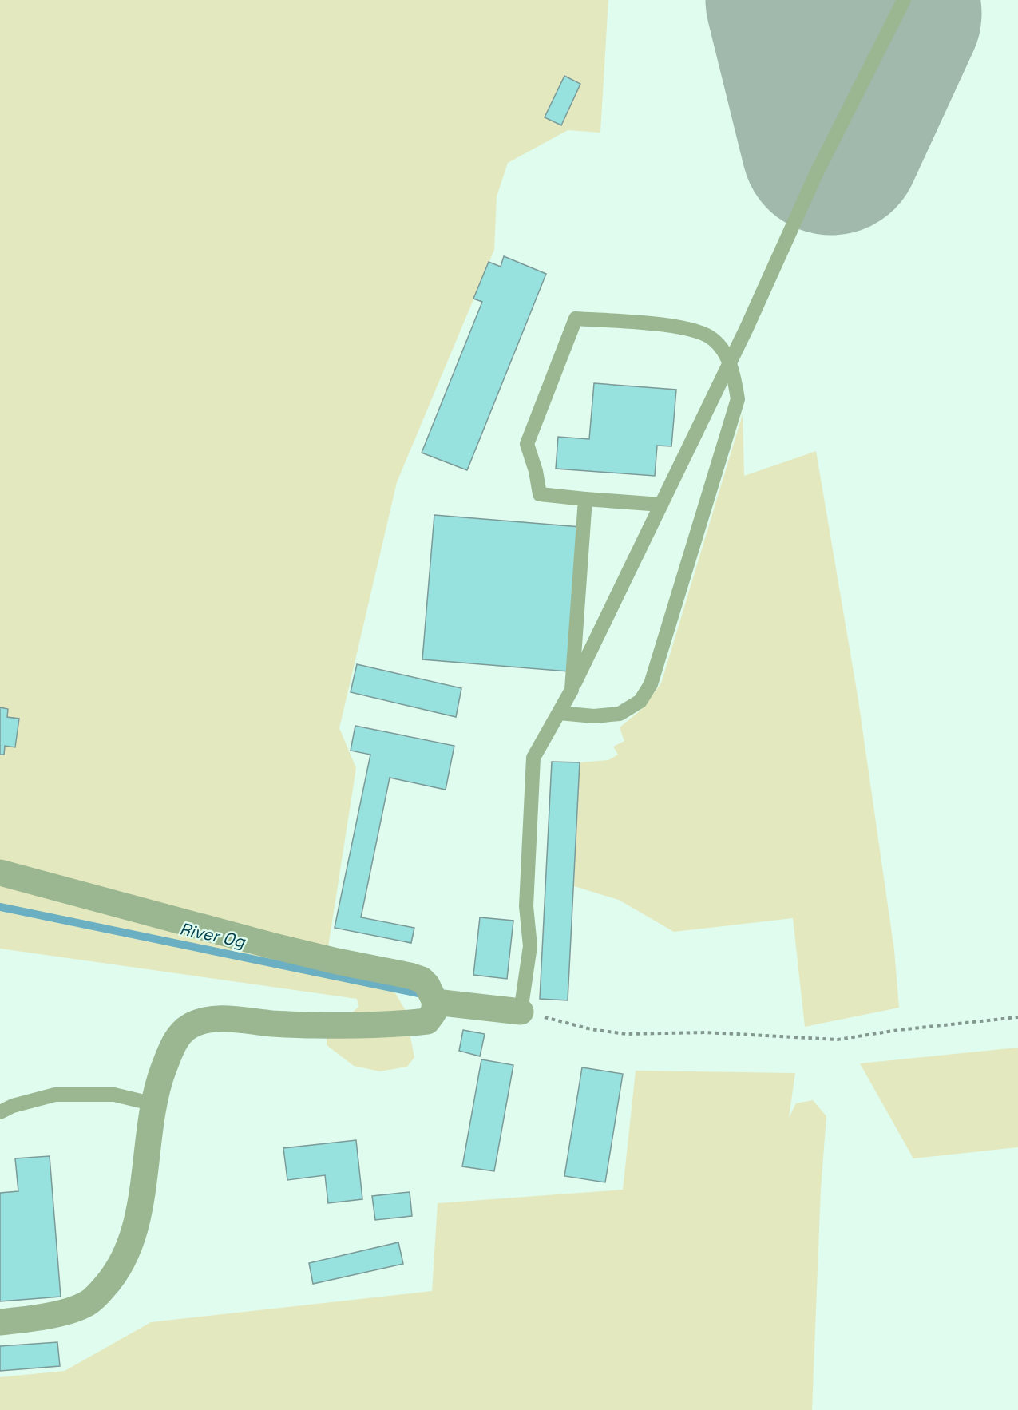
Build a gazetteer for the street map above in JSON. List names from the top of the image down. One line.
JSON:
{"water":["River Og"]}
